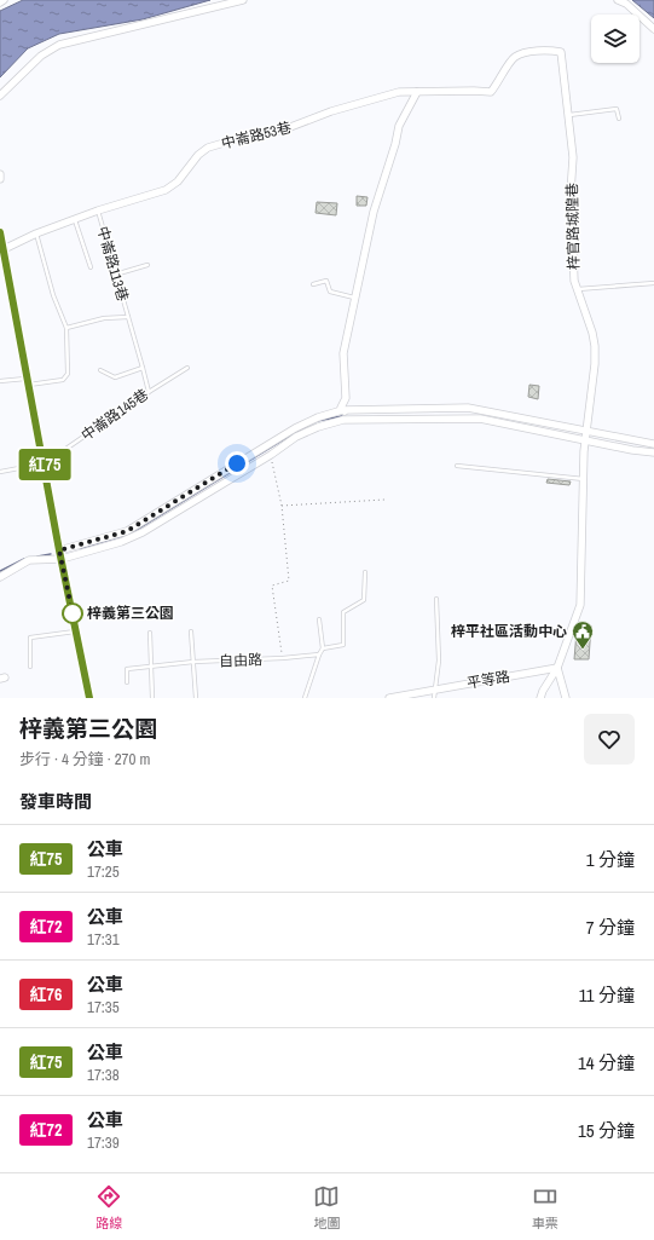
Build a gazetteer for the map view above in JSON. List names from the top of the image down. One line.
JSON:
{"streets":{"street":["中崙路53巷","梓官路城隍巷","平等路"],"lane":["中崙路113巷","中崙路145巷","自由路"]},"crossings":[["中崙路53巷","梓官路城隍巷"],["中崙路53巷","中崙路113巷"],["梓官路城隍巷","平等路"],["中崙路113巷","中崙路145巷"]],"places":{"other":["梓義第三公園"],"public building":["梓平社區活動中心"]},"lines":["bus line 紅75"],"page":{"on_map":"紅75","heading":[["梓義第三公園","步行 · 4 分鐘 · 270 m"],"發車時間"],"list":[{"mark":"紅75","name":"公車","note":"17:25","value":"1 分鐘"},{"mark":"紅72","name":"公車","note":"17:31","value":"7 分鐘"},{"mark":"紅76","name":"公車","note":"17:35","value":"11 分鐘"},{"mark":"紅75","name":"公車","note":"17:38","value":"14 分鐘"},{"mark":"紅72","name":"公車","note":"17:39","value":"15 分鐘"}],"tabs":["路線","地圖","車票"]}}
